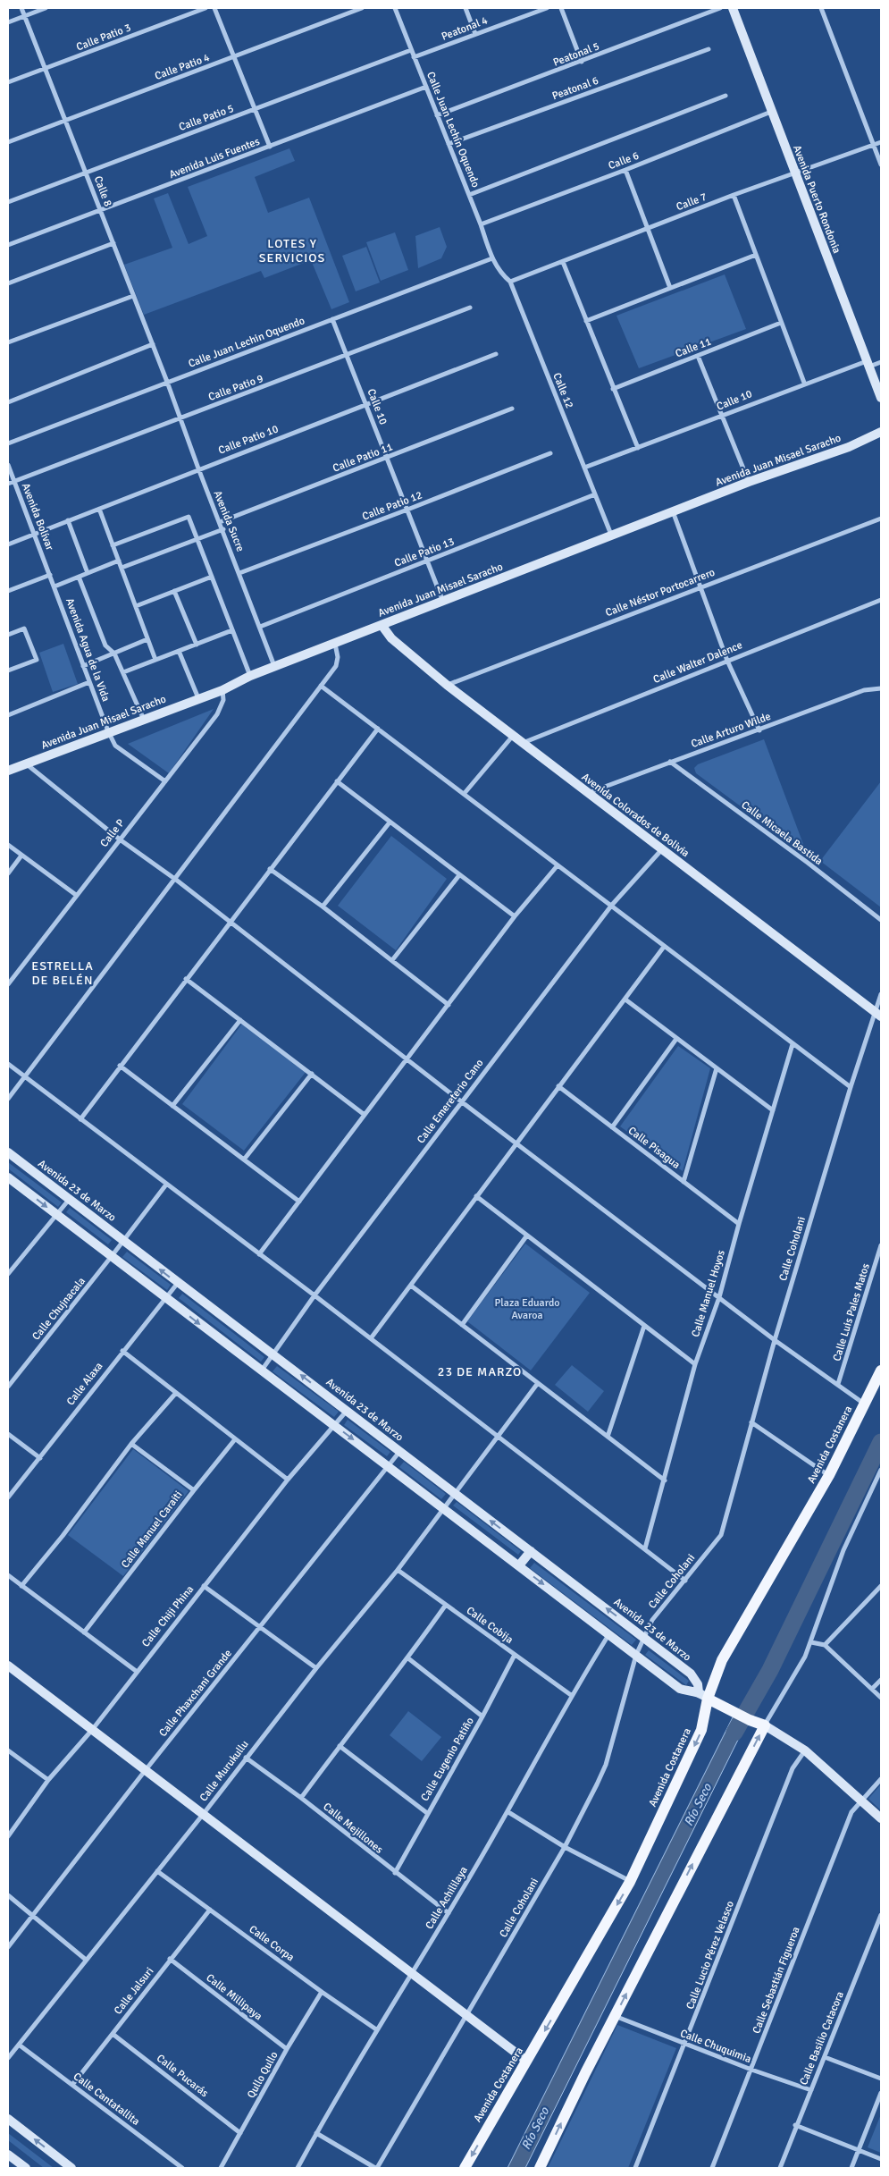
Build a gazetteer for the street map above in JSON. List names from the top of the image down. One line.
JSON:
{"streets":{"main road":["Avenida Costanera"],"street":["Peatonal 4","Calle Patio 3","Peatonal 5","Calle Patio 4","Peatonal 6","Calle Patio 5","Calle Juan Lechín Oquendo","Avenida Luis Fuentes","Calle 6","Calle 8","Avenida Puerto Rondonia","Calle 7","Calle Juan Lechin Oquendo","Calle 11","Calle Patio 9","Calle 12","Calle 10","Calle Patio 10","Calle Patio 11","Avenida Juan Misael Saracho","Calle Patio 12","Avenida Bolívar","Avenida Sucre","Calle Patio 13","Calle Néstor Portocarrero","Avenida Agua de la Vida","Calle Walter Dalence","Calle Arturo Wilde","Avenida Colorados de Bolivia","Calle P","Calle Micaela Bastida","Calle Emereterio Cano","Calle Pisagua","Avenida 23 de Marzo","Calle Coholani","Calle Manuel Hoyos","Calle Chujnacala","Calle Luis Pales Matos","Calle Alaxa","Calle Manuel Caraiti","Calle Chiji Phina","Calle Cobija","Calle Phaxchani Grande","Calle Eugenio Patiño","Calle Murukullu","Calle Mejillones","Calle Achililaya","Calle Corpa","Calle Lucio Pérez Velasco","Calle Sebastián Figueroa","Calle Jalsuri","Calle Millipaya","Calle Basilio Catacora","Calle Chuquimia","Qullo Qullo","Calle Pucarás","Calle Cantatallita"]},"crossings":[["Peatonal 4","Calle Juan Lechín Oquendo"],["Calle Patio 3","Calle 8"],["Peatonal 5","Calle Juan Lechín Oquendo"],["Calle Patio 4","Calle 8"],["Peatonal 6","Calle Juan Lechín Oquendo"],["Calle Patio 5","Calle Juan Lechín Oquendo"],["Calle Patio 5","Calle 8"],["Calle Juan Lechín Oquendo","Avenida Luis Fuentes"],["Calle Juan Lechín Oquendo","Calle 6"],["Calle Juan Lechín Oquendo","Calle Juan Lechin Oquendo"],["Calle Juan Lechín Oquendo","Calle 12"],["Avenida Luis Fuentes","Calle 8"],["Calle 6","Avenida Puerto Rondonia"],["Calle 8","Calle Juan Lechin Oquendo"],["Calle 8","Avenida Sucre"],["Avenida Puerto Rondonia","Calle 7"],["Avenida Puerto Rondonia","Calle 10"],["Calle 7","Calle 12"],["Calle Juan Lechin Oquendo","Calle 12"],["Calle Juan Lechin Oquendo","Calle 10"],["Calle Juan Lechin Oquendo","Avenida Sucre"],["Calle Patio 9","Calle 10"],["Calle Patio 9","Avenida Bolívar"],["Calle Patio 9","Avenida Sucre"],["Calle 12","Calle 10"],["Calle 12","Avenida Juan Misael Saracho"],["Calle 12","Calle Patio 13"],["Calle 10","Calle Patio 10"],["Calle 10","Calle Patio 11"],["Calle 10","Avenida Juan Misael Saracho"],["Calle 10","Calle Patio 12"],["Calle 10","Calle Patio 13"],["Calle Patio 10","Avenida Bolívar"],["Calle Patio 10","Avenida Sucre"],["Calle Patio 11","Avenida Sucre"],["Avenida Juan Misael Saracho","Avenida Sucre"],["Avenida Juan Misael Saracho","Avenida Agua de la Vida"],["Avenida Juan Misael Saracho","Avenida Colorados de Bolivia"],["Avenida Juan Misael Saracho","Calle P"],["Calle Patio 12","Avenida Sucre"],["Avenida Bolívar","Avenida Agua de la Vida"],["Avenida Sucre","Calle Patio 13"],["Calle Néstor Portocarrero","Avenida Colorados de Bolivia"],["Avenida Agua de la Vida","Calle P"],["Calle Walter Dalence","Avenida Colorados de Bolivia"],["Calle Arturo Wilde","Avenida Colorados de Bolivia"],["Calle Arturo Wilde","Calle Micaela Bastida"],["Avenida Colorados de Bolivia","Calle Emereterio Cano"],["Avenida Colorados de Bolivia","Calle Coholani"],["Calle Emereterio Cano","Avenida 23 de Marzo"],["Calle Pisagua","Calle Manuel Hoyos"],["Avenida 23 de Marzo","Calle Coholani"],["Avenida 23 de Marzo","Calle Chujnacala"],["Avenida 23 de Marzo","Calle Alaxa"],["Avenida 23 de Marzo","Avenida Costanera"],["Avenida 23 de Marzo","Calle Chiji Phina"],["Avenida 23 de Marzo","Calle Phaxchani Grande"],["Avenida 23 de Marzo","Calle Murukullu"],["Calle Cobija","Calle Eugenio Patiño"],["Calle Cobija","Calle Murukullu"],["Calle Cobija","Calle Achililaya"],["Calle Eugenio Patiño","Calle Mejillones"],["Calle Murukullu","Calle Mejillones"],["Calle Murukullu","Calle Corpa"],["Calle Murukullu","Calle Cantatallita"],["Calle Mejillones","Calle Achililaya"],["Calle Achililaya","Calle Corpa"],["Calle Corpa","Calle Jalsuri"],["Calle Corpa","Qullo Qullo"],["Calle Lucio Pérez Velasco","Calle Chuquimia"],["Calle Sebastián Figueroa","Calle Chuquimia"],["Calle Jalsuri","Calle Millipaya"],["Calle Jalsuri","Calle Pucarás"],["Calle Jalsuri","Calle Cantatallita"],["Calle Millipaya","Qullo Qullo"],["Calle Basilio Catacora","Calle Chuquimia"],["Qullo Qullo","Calle Pucarás"]],"districts":["LOTES Y SERVICIOS","ESTRELLA DE BELÉN","23 DE MARZO"],"water":["Río Seco"],"parks":["Plaza Eduardo Avaroa"]}
